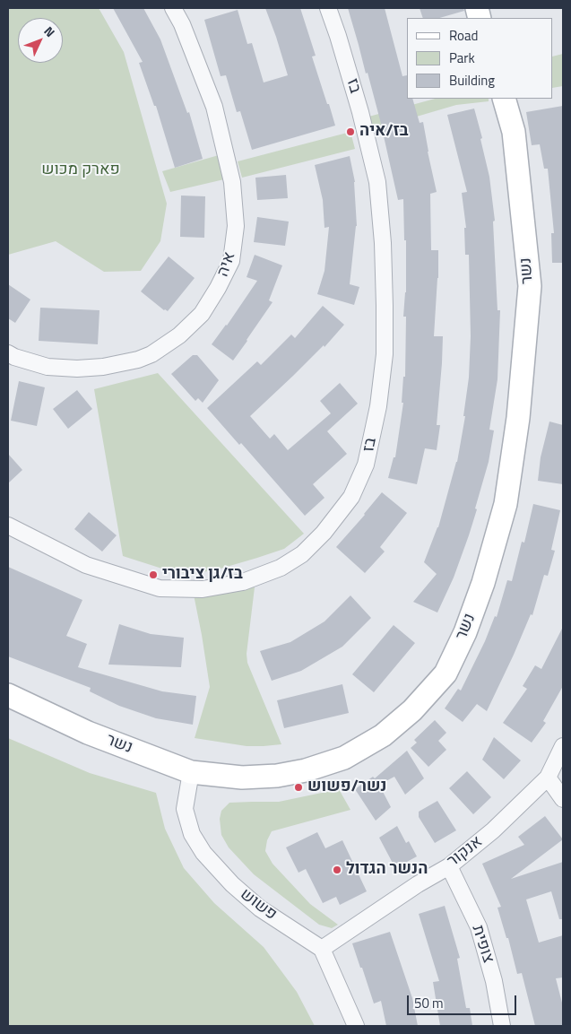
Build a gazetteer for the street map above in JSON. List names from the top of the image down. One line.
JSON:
{"streets":{"street":["בז","איה","נשר","אנקור","פשוש","צופית"]},"crossings":[["נשר","פשוש"],["אנקור","פשוש"],["אנקור","צופית"]],"parks":["פארק מכוש"],"places":["בז/איה","בז/גן ציבורי","נשר/פשוש","הנשר הגדול"],"legend":["Road","Park","Building"],"scale_bar":"50 m","north":"top right"}
